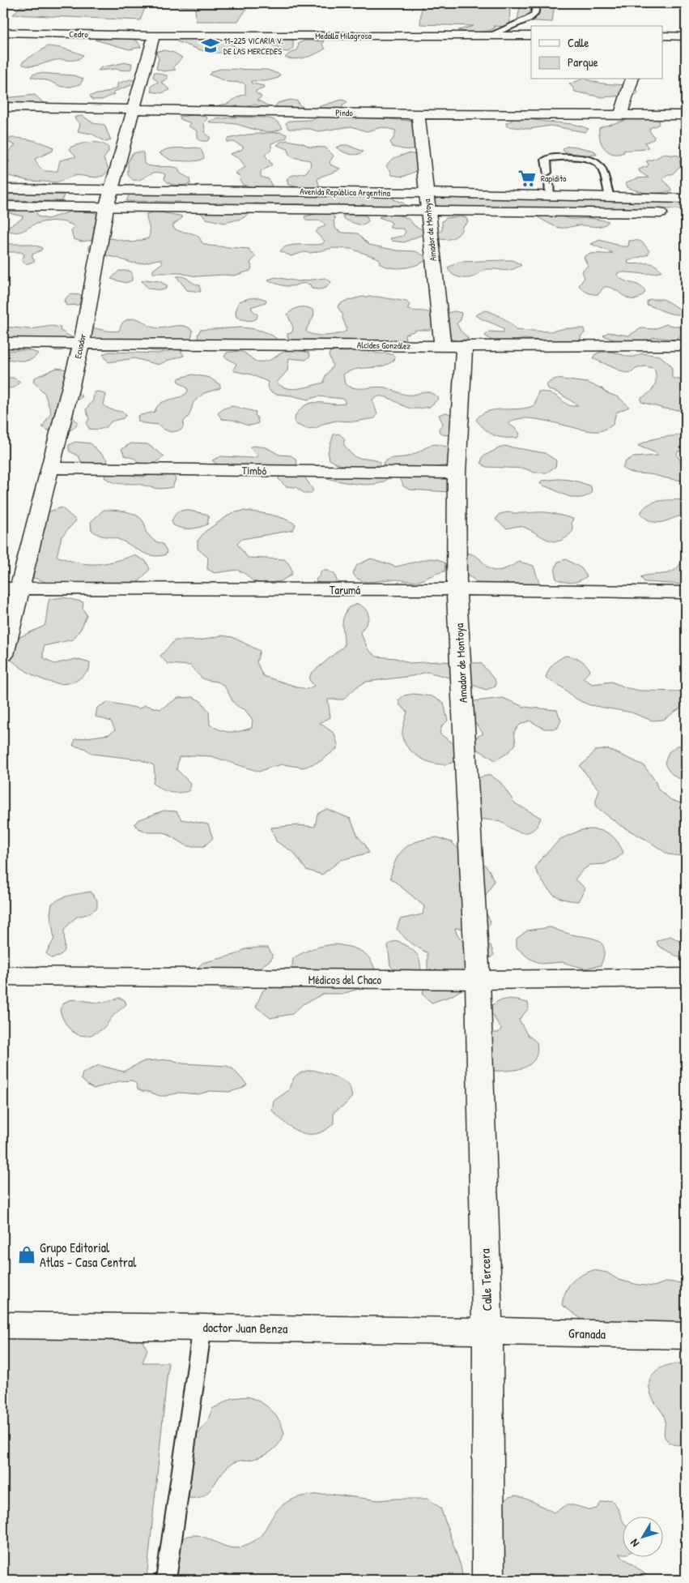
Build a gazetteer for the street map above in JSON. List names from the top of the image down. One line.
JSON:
{"streets":{"street":["Cedro","Medalla Milagrosa","Pindo","Avenida República Argentina","Amador de Montoya","Alcides González","Ecuador","Timbó","Tarumá","Médicos del Chaco","Calle Tercera","doctor Juan Benza","Granada"]},"crossings":[["Cedro","Medalla Milagrosa"],["Cedro","Ecuador"],["Medalla Milagrosa","Ecuador"],["Pindo","Amador de Montoya"],["Pindo","Ecuador"],["Avenida República Argentina","Amador de Montoya"],["Avenida República Argentina","Ecuador"],["Amador de Montoya","Alcides González"],["Amador de Montoya","Timbó"],["Amador de Montoya","Tarumá"],["Amador de Montoya","Médicos del Chaco"],["Amador de Montoya","Calle Tercera"],["Alcides González","Ecuador"],["Ecuador","Timbó"],["Ecuador","Tarumá"],["Médicos del Chaco","Calle Tercera"],["Calle Tercera","doctor Juan Benza"],["Calle Tercera","Granada"],["doctor Juan Benza","Granada"]],"places":{"school or university":["11-225 VICARIA V. DE LAS MERCEDES"],"supermarket":["Rapidito"],"shop":["Grupo Editorial Atlas - Casa Central"]},"legend":["Calle","Parque"],"north":"bottom left"}
